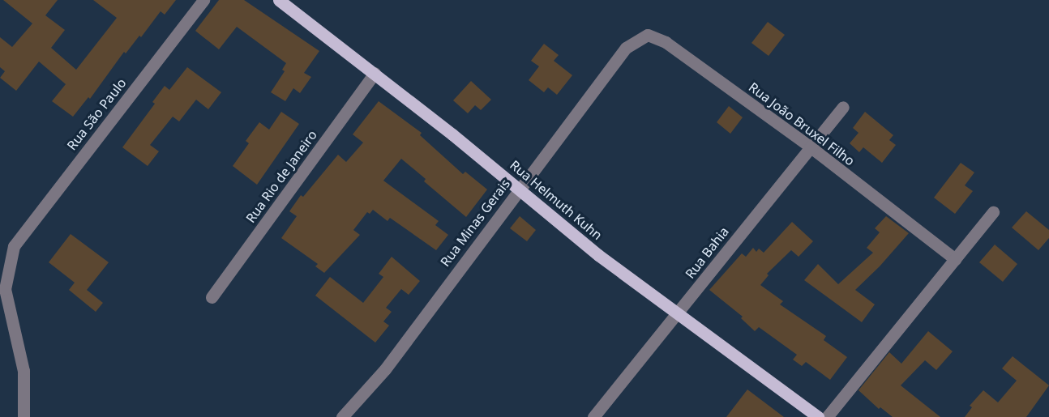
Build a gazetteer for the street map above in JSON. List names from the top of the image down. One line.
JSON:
{"streets":{"main road":["Rua Helmuth Kuhn"],"street":["Rua São Paulo","Rua João Bruxel Filho","Rua Rio de Janeiro","Rua Minas Gerais","Rua Bahia"]},"crossings":[["Rua João Bruxel Filho","Rua Minas Gerais"],["Rua João Bruxel Filho","Rua Bahia"],["Rua Rio de Janeiro","Rua Helmuth Kuhn"],["Rua Helmuth Kuhn","Rua Minas Gerais"],["Rua Helmuth Kuhn","Rua Bahia"]]}
